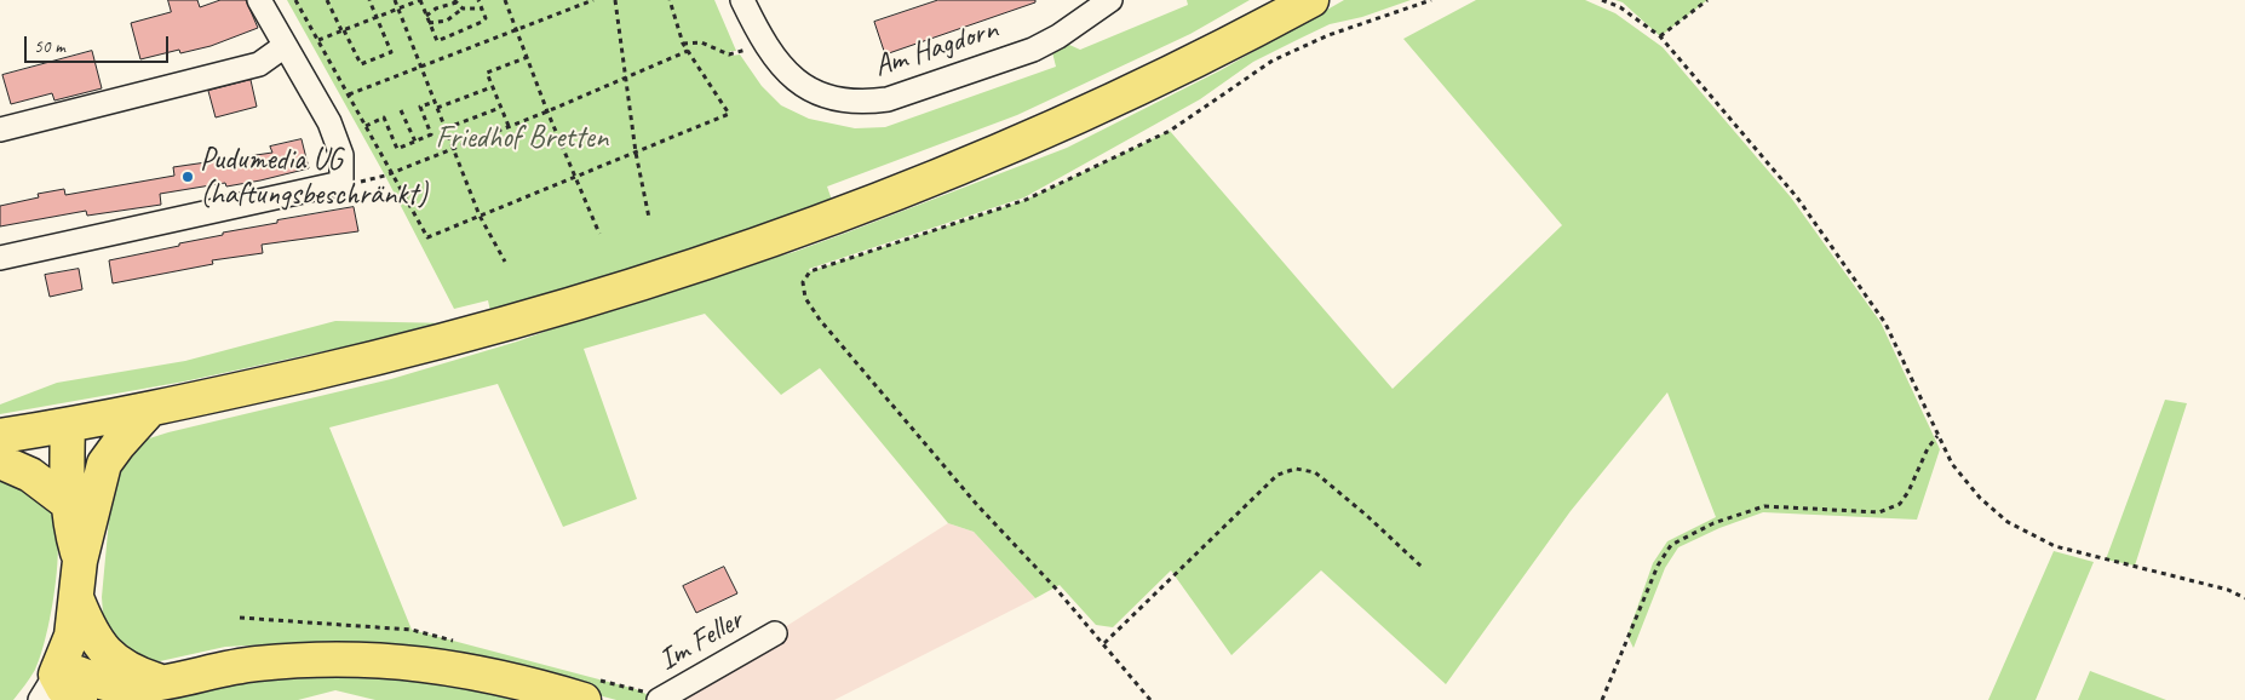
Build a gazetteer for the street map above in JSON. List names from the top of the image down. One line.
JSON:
{"streets":{"street":["Am Hagdorn","Im Feller"]},"parks":["Friedhof Bretten"],"places":["Pudumedia UG (haftungsbeschränkt)"],"scale_bar":"50 m"}
